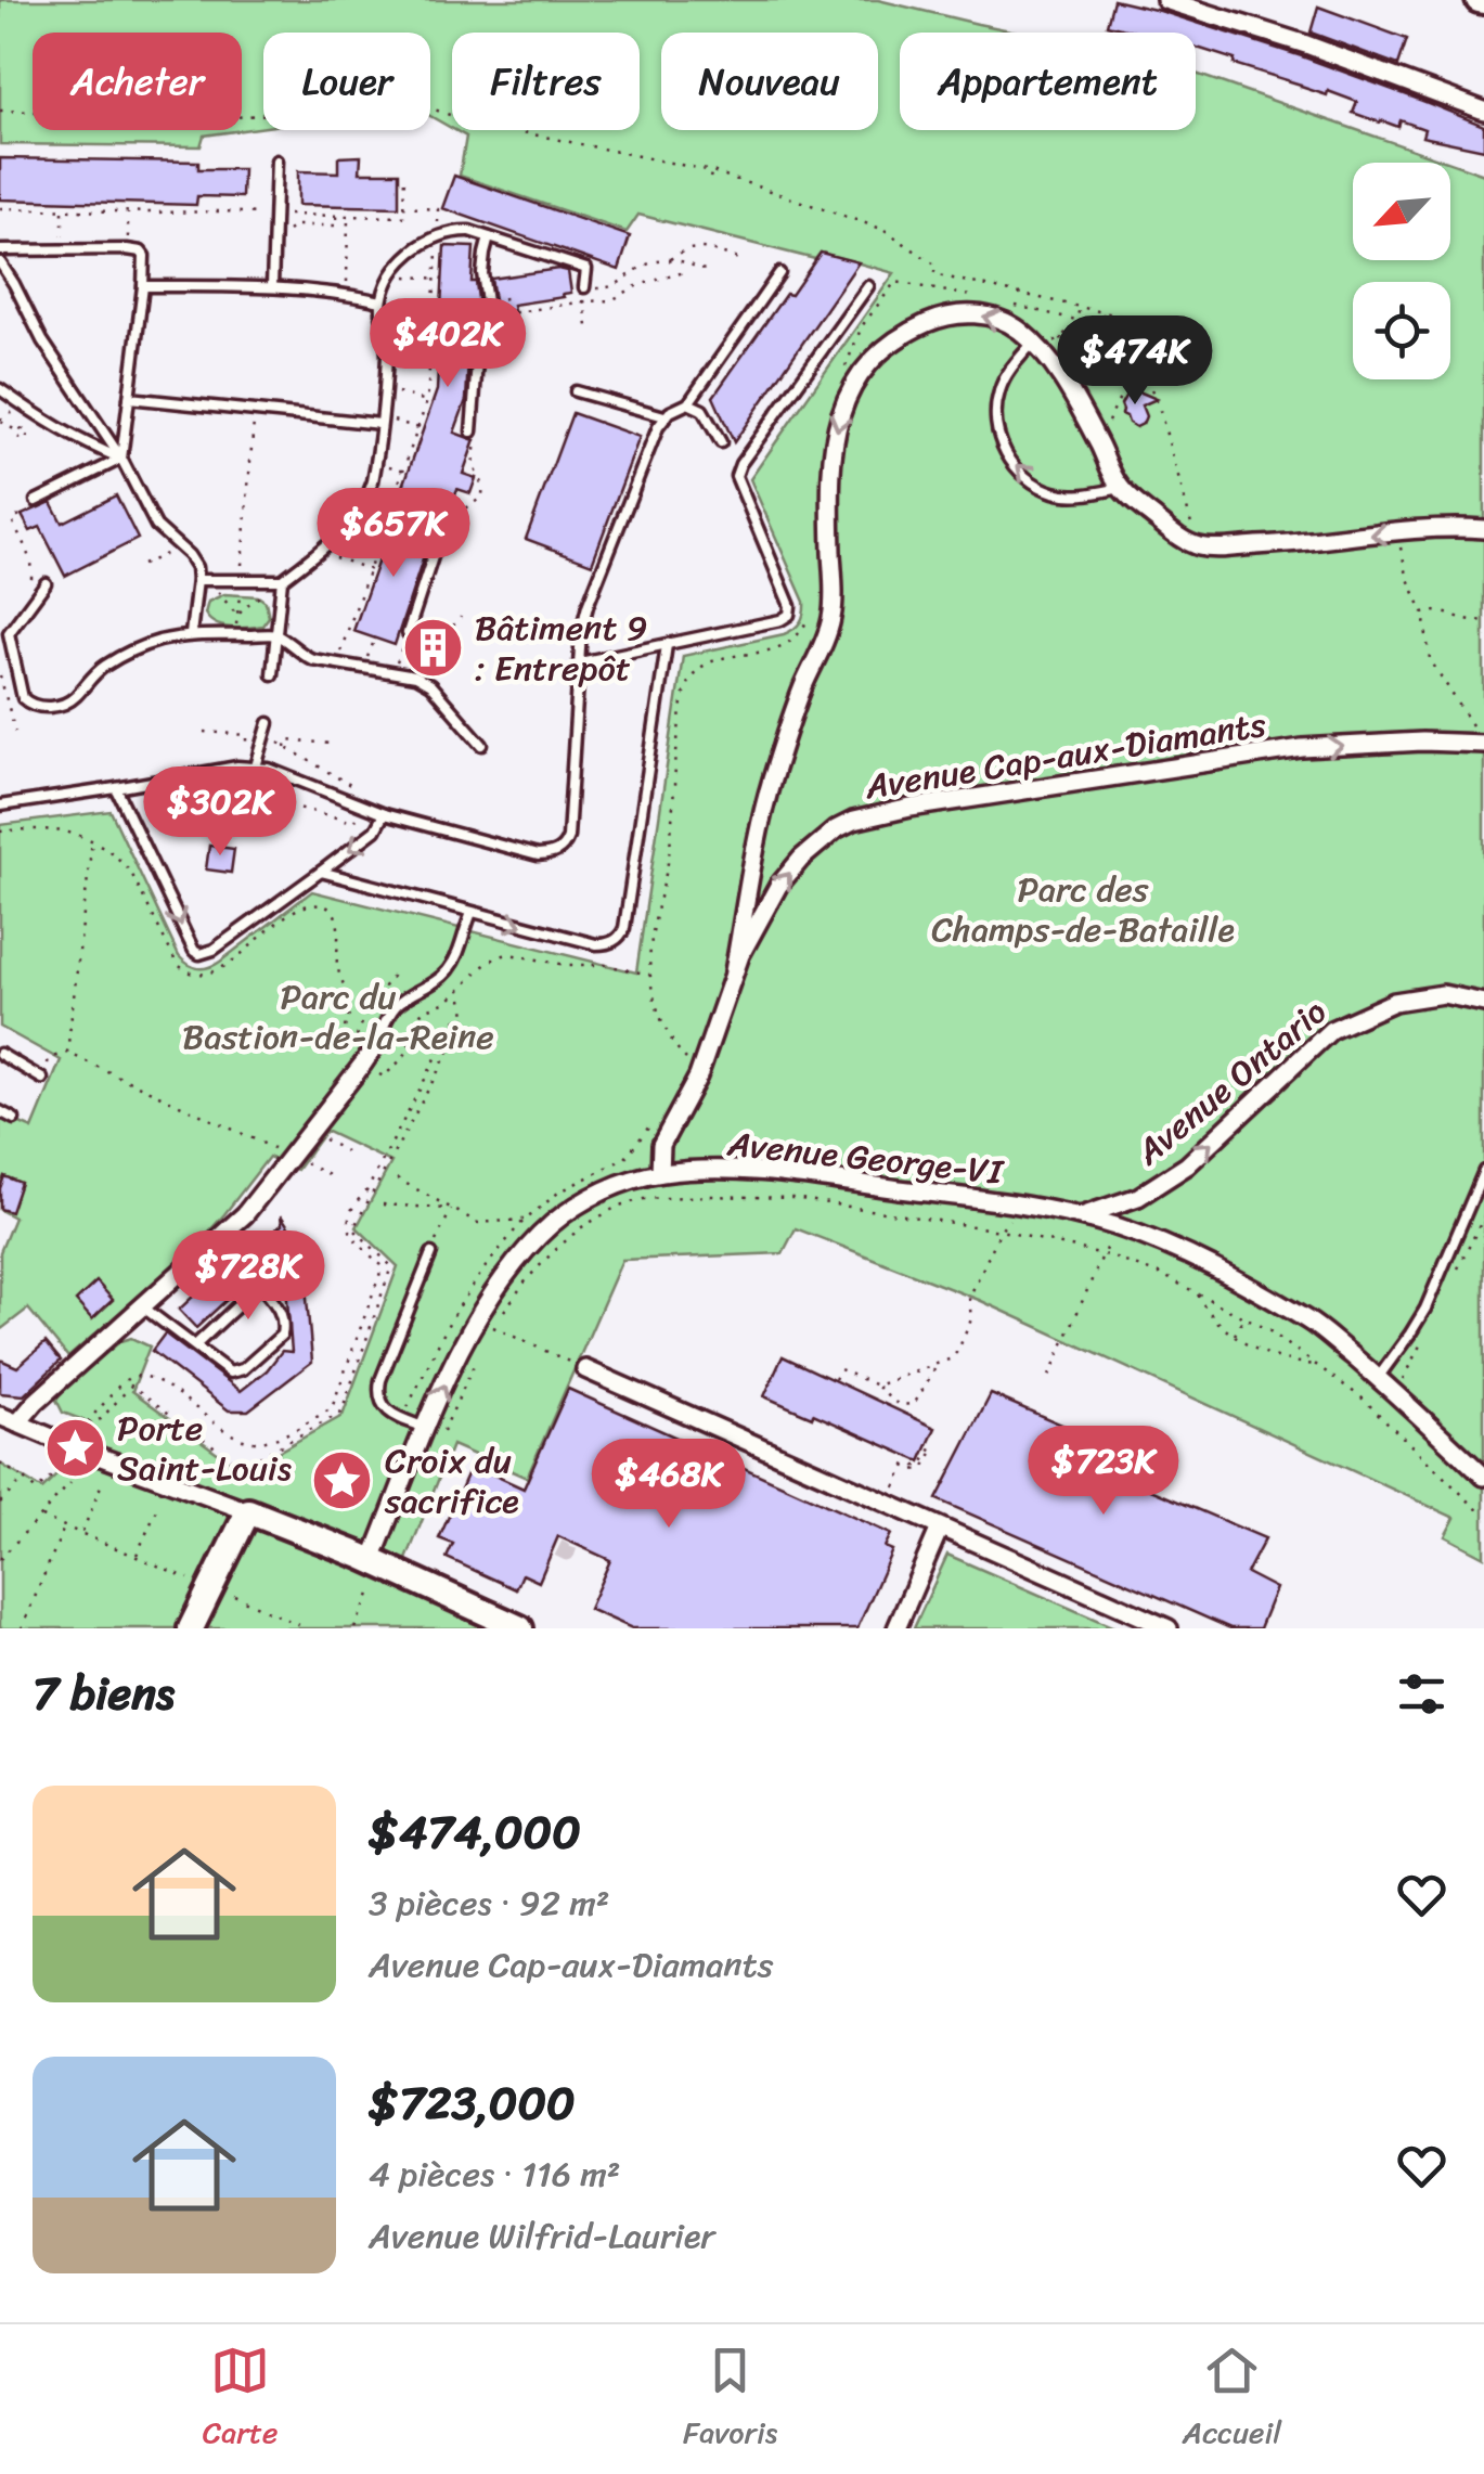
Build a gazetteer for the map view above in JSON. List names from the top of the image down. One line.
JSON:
{"streets":{"street":["Avenue Cap-aux-Diamants","Avenue Ontario","Avenue George-VI"]},"crossings":[["Avenue Cap-aux-Diamants","Avenue George-VI"],["Avenue Ontario","Avenue George-VI"]],"one_way":["Avenue Ontario"],"parks":["Parc des Champs-de-Bataille","Parc du Bastion-de-la-Reine"],"places":{"building":["Bâtiment 9 : Entrepôt"],"place":["Porte Saint-Louis","Croix du sacrifice"]},"north":"bottom left","page":{"chip":["Acheter","Louer","Filtres","Nouveau","Appartement"],"price":["$402K","$474K","$657K","$302K","$728K","$723K","$468K"],"heading":"7 biens","list":[{"name":"$474,000","note":"3 pièces · 92 m² · Avenue Cap-aux-Diamants"},{"name":"$723,000","note":"4 pièces · 116 m² · Avenue Wilfrid-Laurier"}],"tabs":["Carte","Favoris","Accueil"]}}
